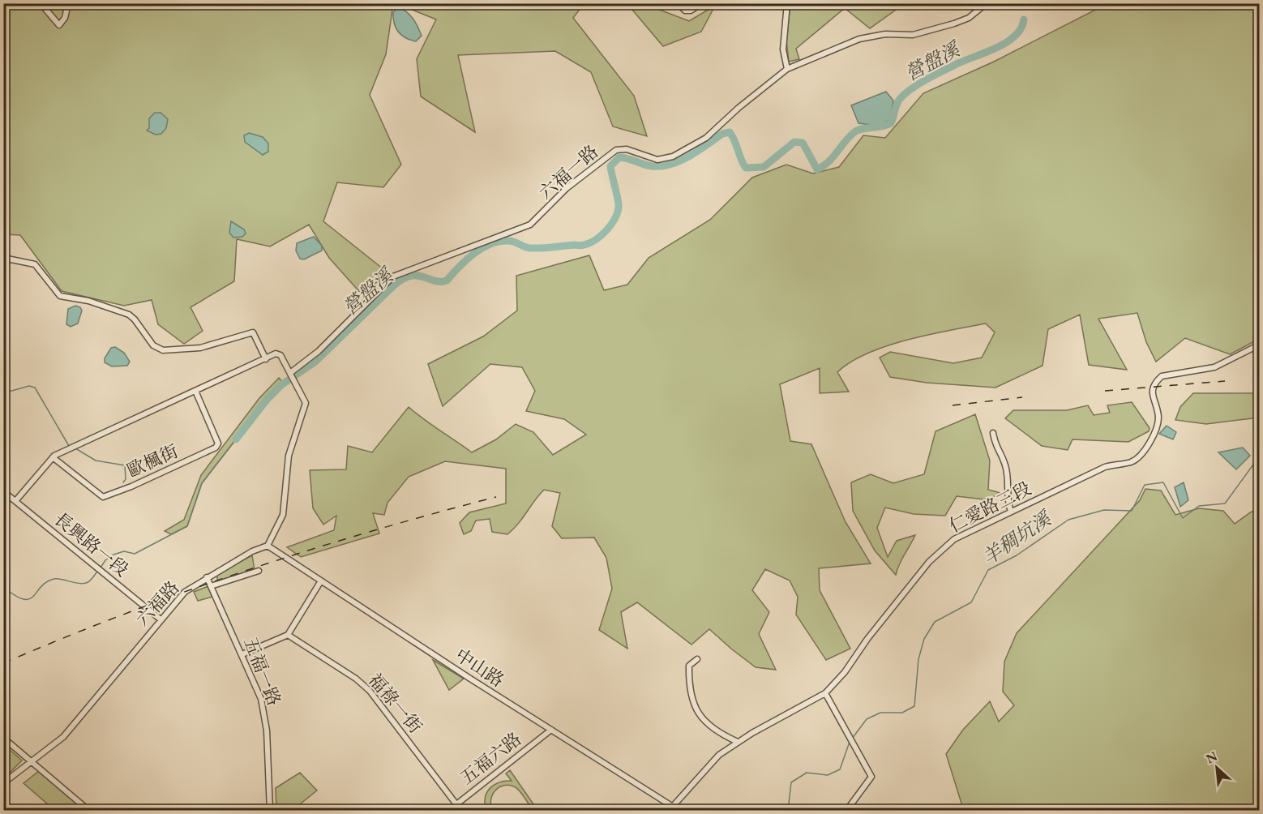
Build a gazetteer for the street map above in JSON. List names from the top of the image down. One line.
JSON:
{"streets":{"street":["六福一路","歐楓街","仁愛路三段","長興路一段","六福路","中山路","五福一路","福祿一街","五福六路"]},"crossings":[["仁愛路三段","中山路"],["長興路一段","六福路"],["六福路","中山路"],["六福路","五福一路"],["中山路","五福六路"],["福祿一街","五福六路"]],"water":["營盤溪","羊稠坑溪"],"north":"top left"}
